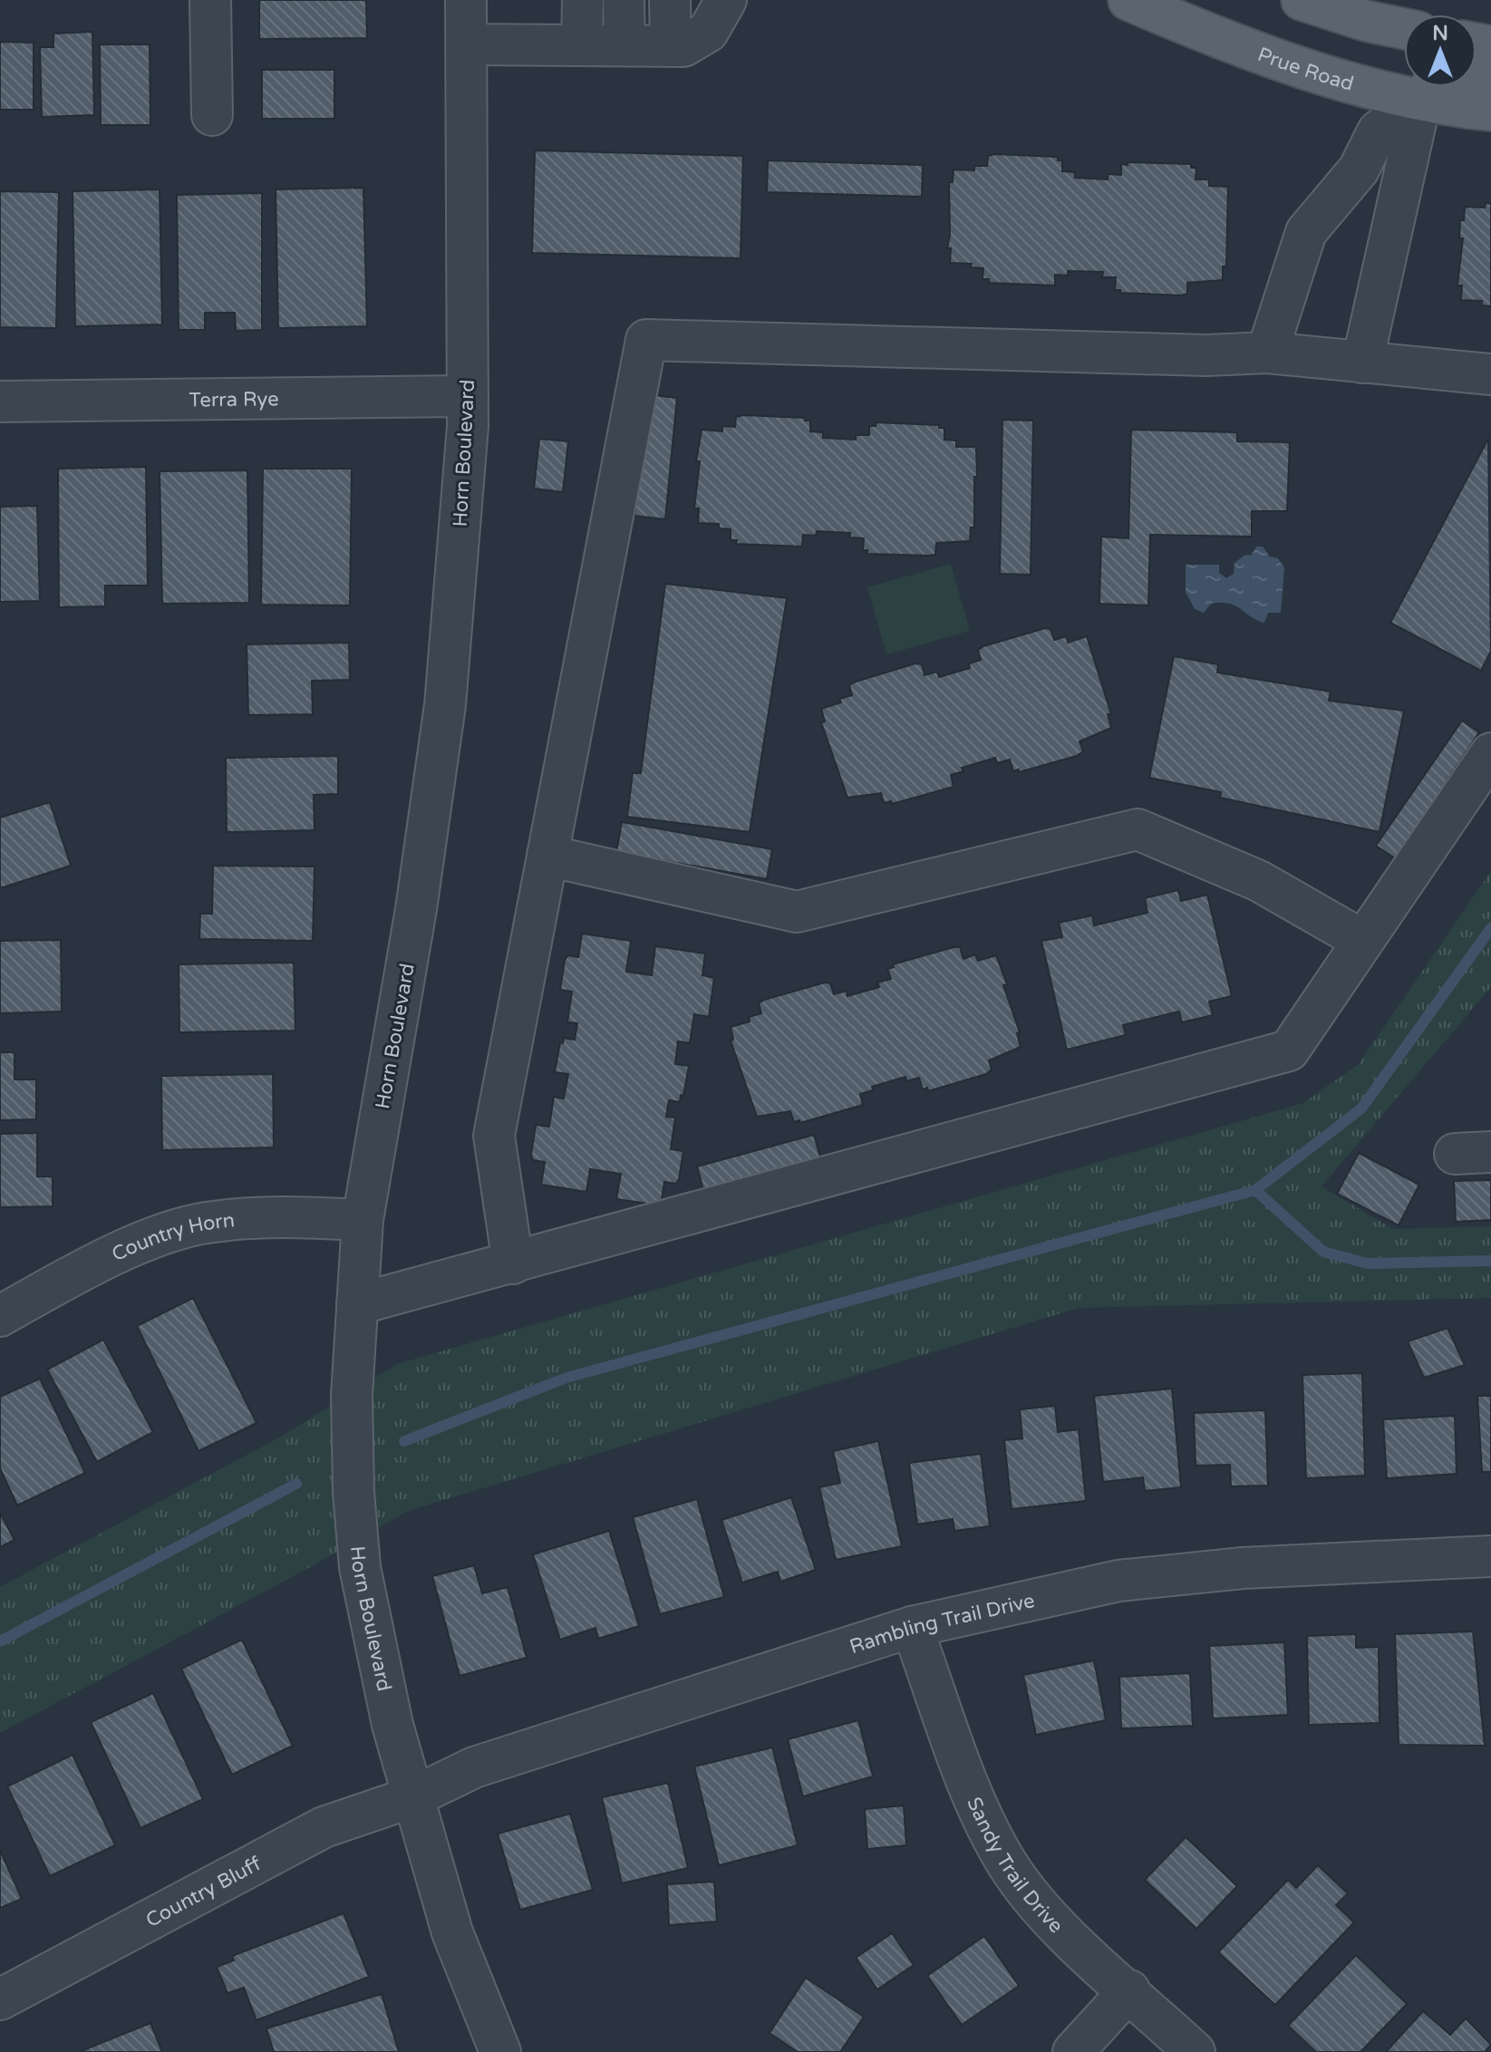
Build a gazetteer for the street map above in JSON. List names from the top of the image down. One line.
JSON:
{"streets":{"main road":["Prue Road"],"street":["Terra Rye","Horn Boulevard","Country Horn","Rambling Trail Drive","Sandy Trail Drive","Country Bluff"]},"crossings":[["Terra Rye","Horn Boulevard"],["Horn Boulevard","Country Horn"],["Horn Boulevard","Rambling Trail Drive"],["Horn Boulevard","Country Bluff"],["Rambling Trail Drive","Sandy Trail Drive"],["Rambling Trail Drive","Country Bluff"]],"north":"top"}
